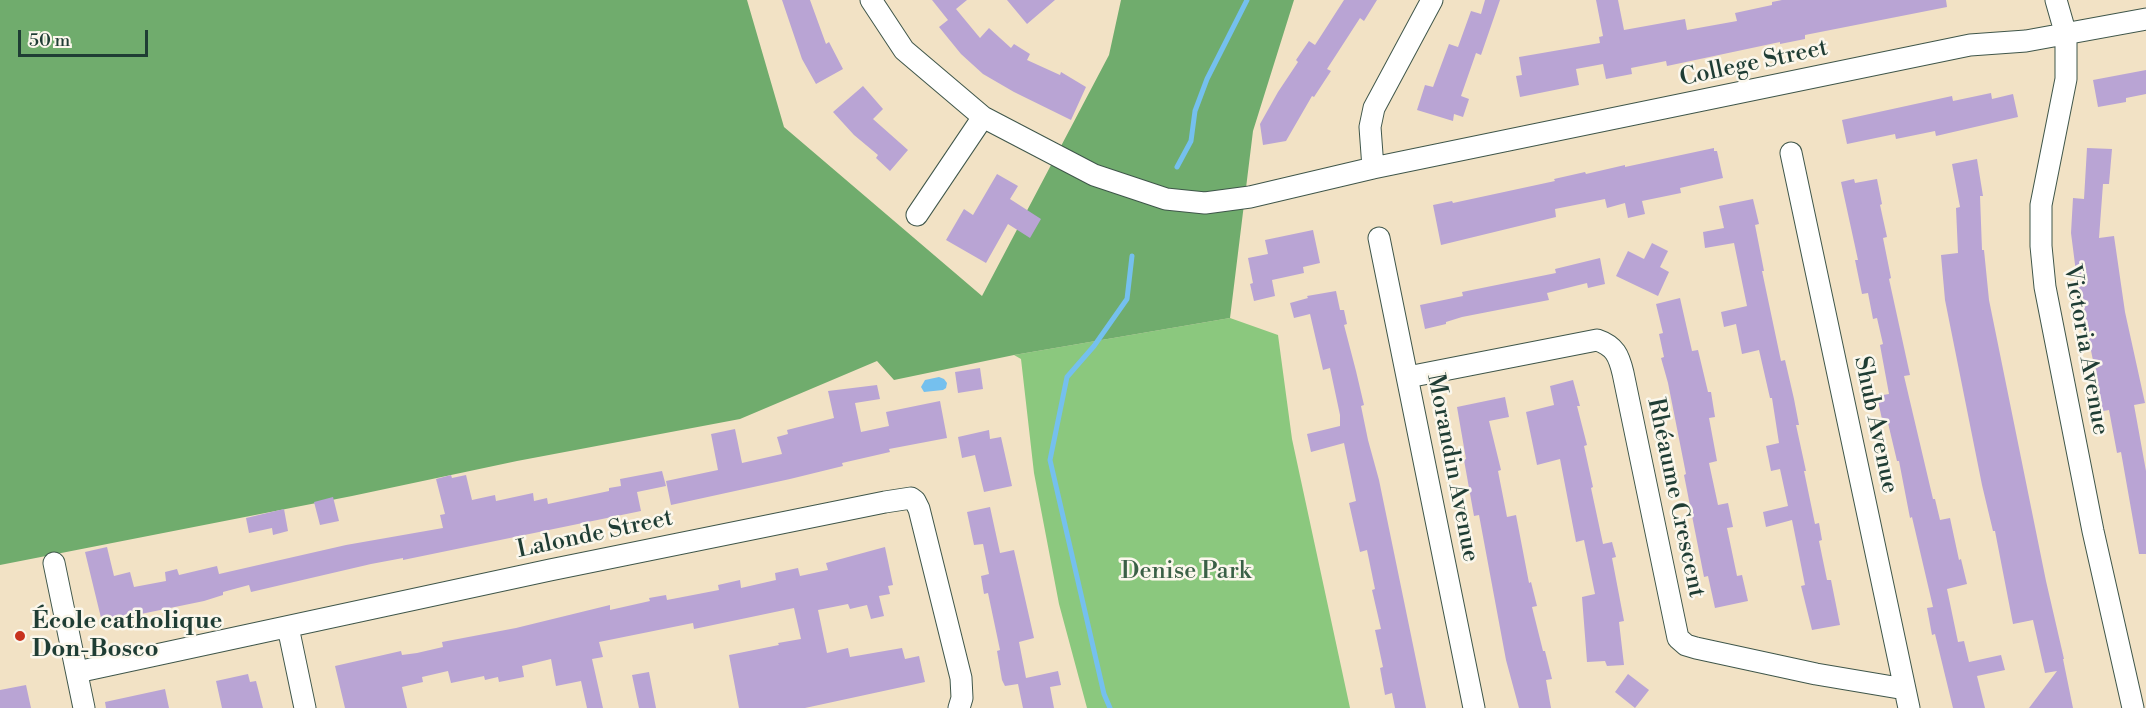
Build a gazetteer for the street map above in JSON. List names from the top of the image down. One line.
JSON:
{"streets":{"street":["College Street","Victoria Avenue","Shub Avenue","Morandin Avenue","Rhéaume Crescent","Lalonde Street"]},"crossings":[["College Street","Victoria Avenue"],["Shub Avenue","Rhéaume Crescent"],["Morandin Avenue","Rhéaume Crescent"]],"parks":["Denise Park"],"places":["École catholique Don-Bosco"],"scale_bar":"50 m"}
